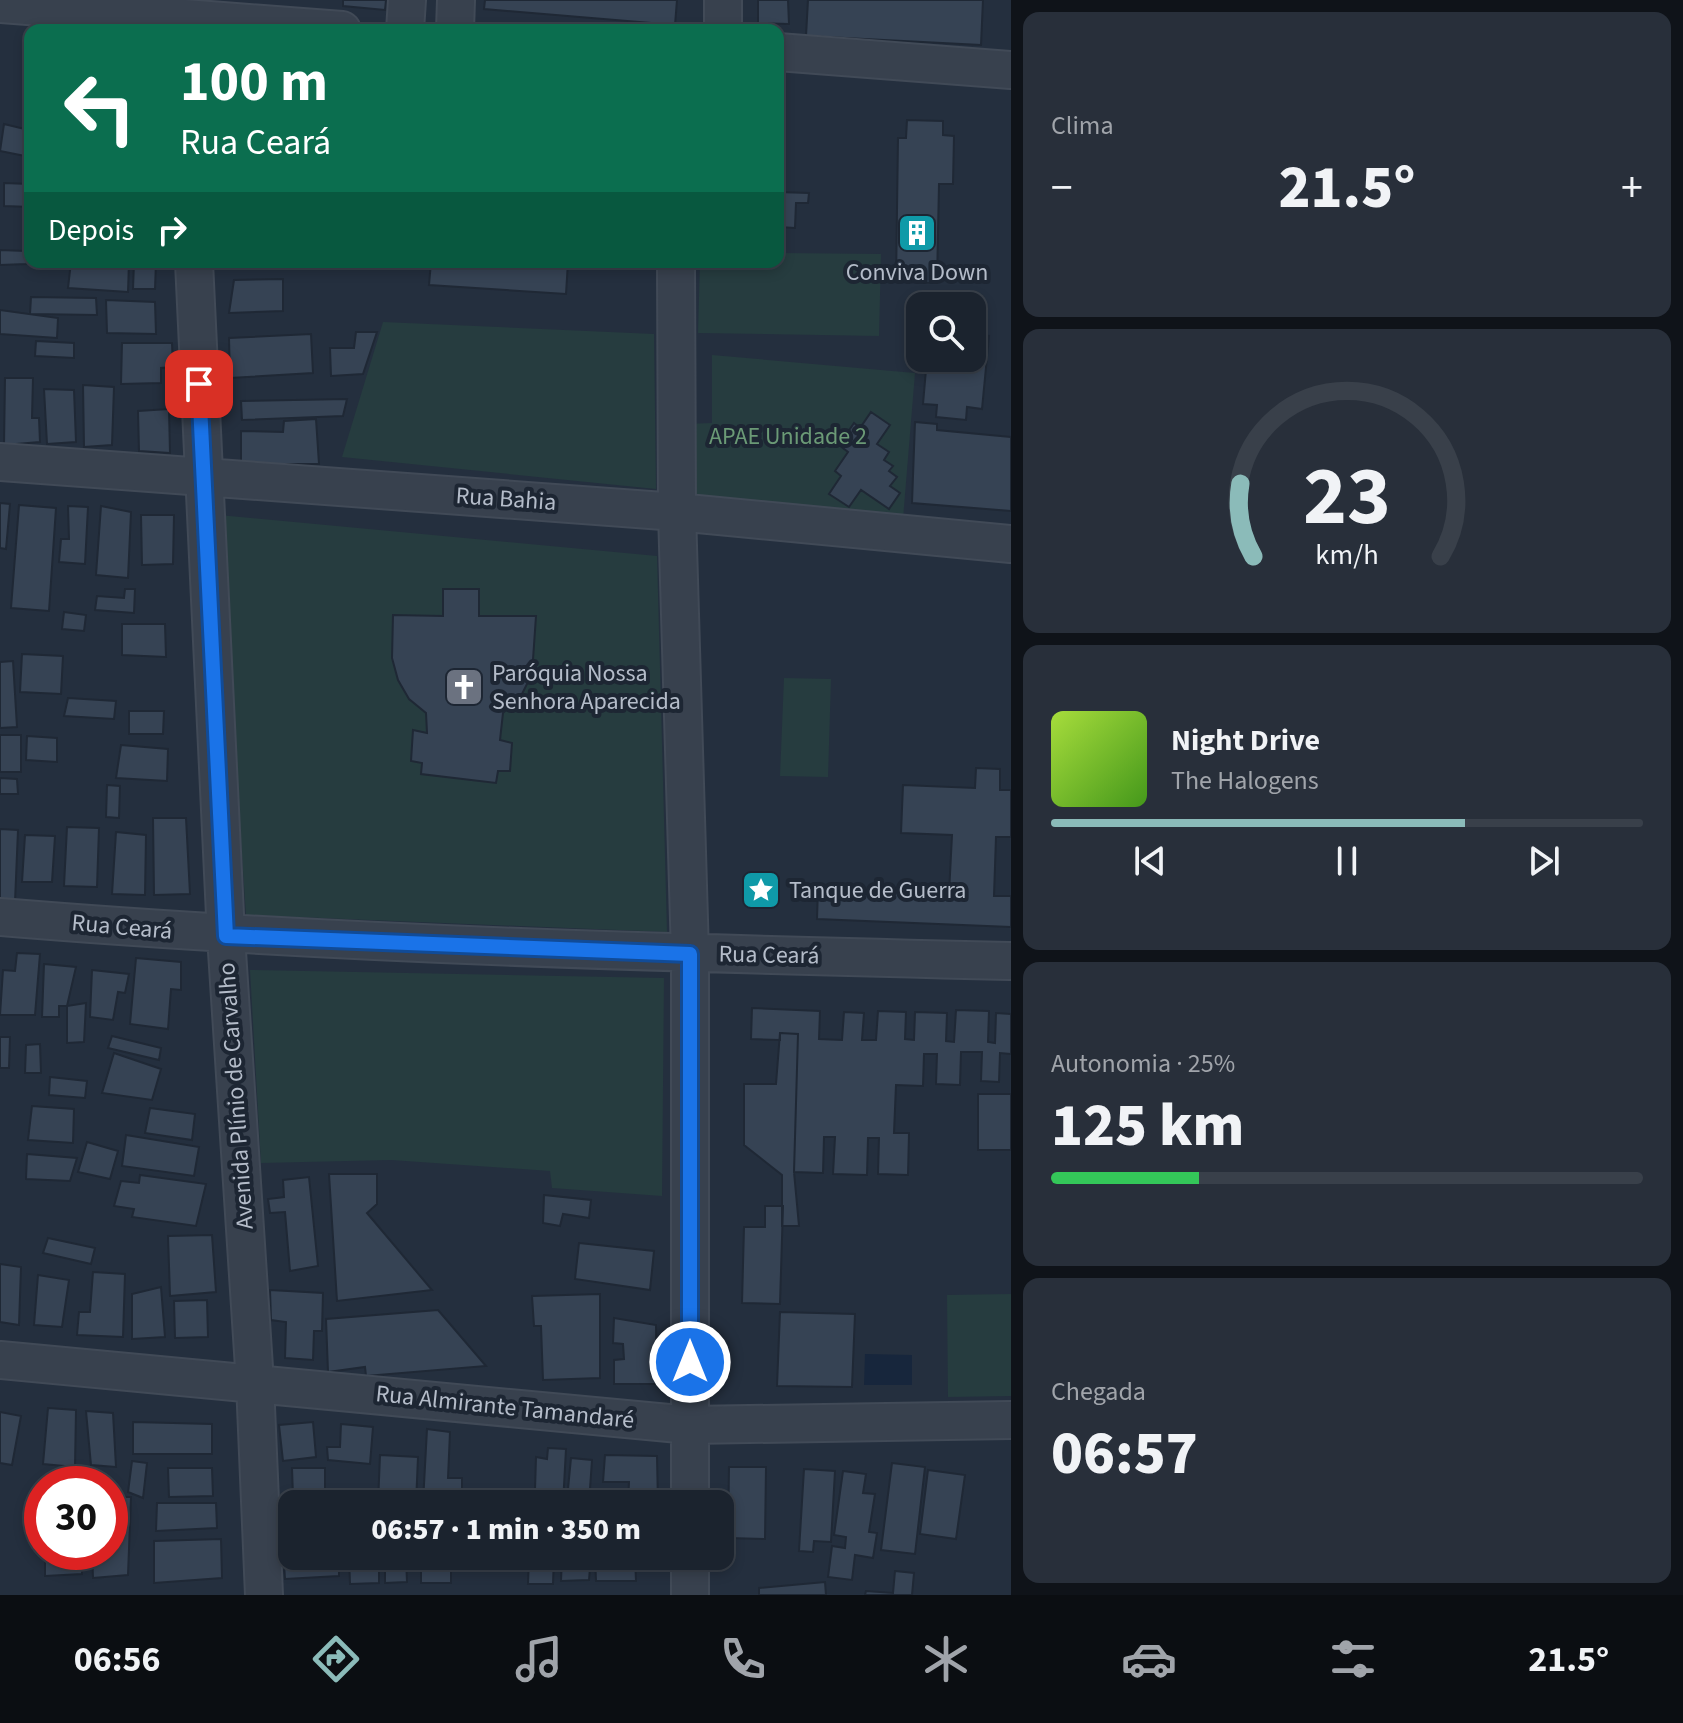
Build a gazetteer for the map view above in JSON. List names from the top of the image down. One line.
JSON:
{"streets":{"street":["Rua Bahia","Rua Ceará","Avenida Plínio de Carvalho","Rua Almirante Tamandaré"]},"crossings":[["Rua Bahia","Avenida Plínio de Carvalho"],["Rua Ceará","Avenida Plínio de Carvalho"],["Avenida Plínio de Carvalho","Rua Almirante Tamandaré"]],"parks":["APAE Unidade 2"],"places":{"building":["Conviva Down"],"church":["Paróquia Nossa Senhora Aparecida"],"place":["Tanque de Guerra"]},"page":{"tile":["Clima",["Autonomia · 25%","125 km"],["Chegada","06:57"]],"turn":["100 m","Rua Ceará"],"heat":["−","21.5°","+"],"then":"Depois","song":["Night Drive","The Halogens"],"limit":"30","trip":"06:57 · 1 min · 350 m","tabs":["06:56","21.5°"],"gauge":["23","km/h"]}}
